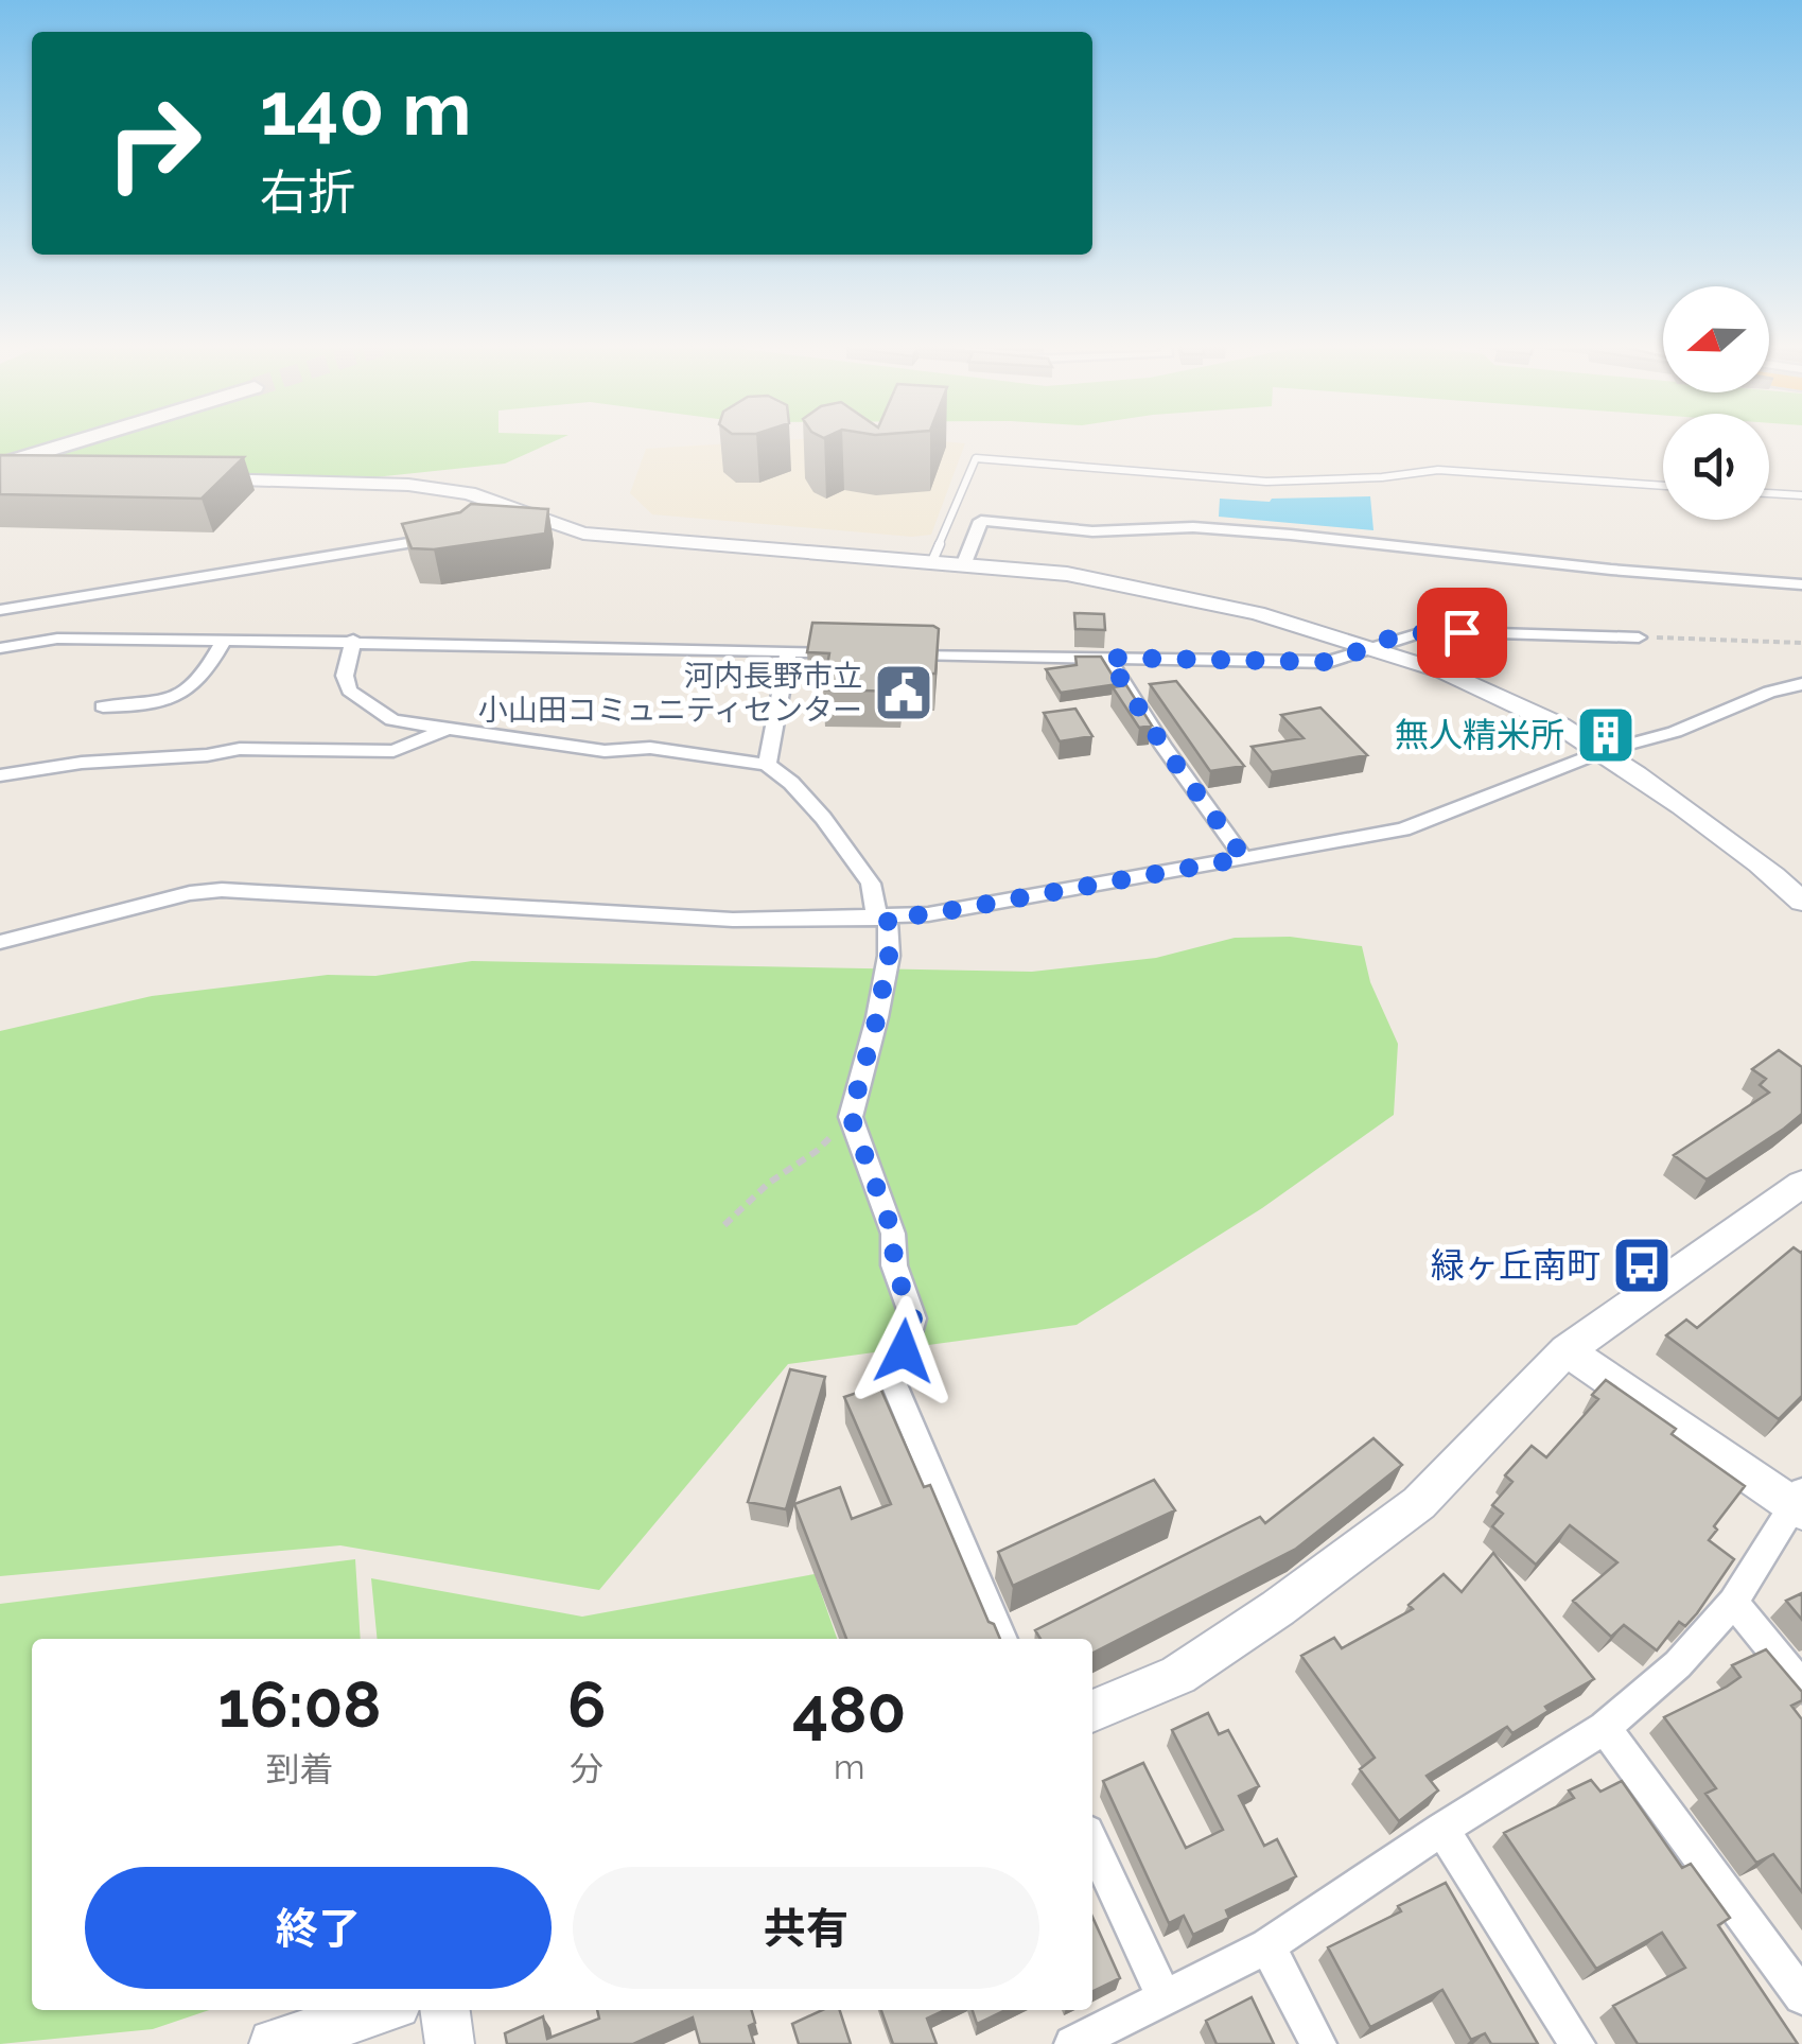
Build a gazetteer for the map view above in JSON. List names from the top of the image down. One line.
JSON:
{"places":{"public building":["河内長野市立 小山田コミュニティセンター"],"building":["無人精米所"],"bus stop":["緑ヶ丘南町"]},"north":"left","page":{"turn":["140 m","右折"],"eta":["16:08","到着","6","分","480","m"],"buttons":["終了","共有"]}}
